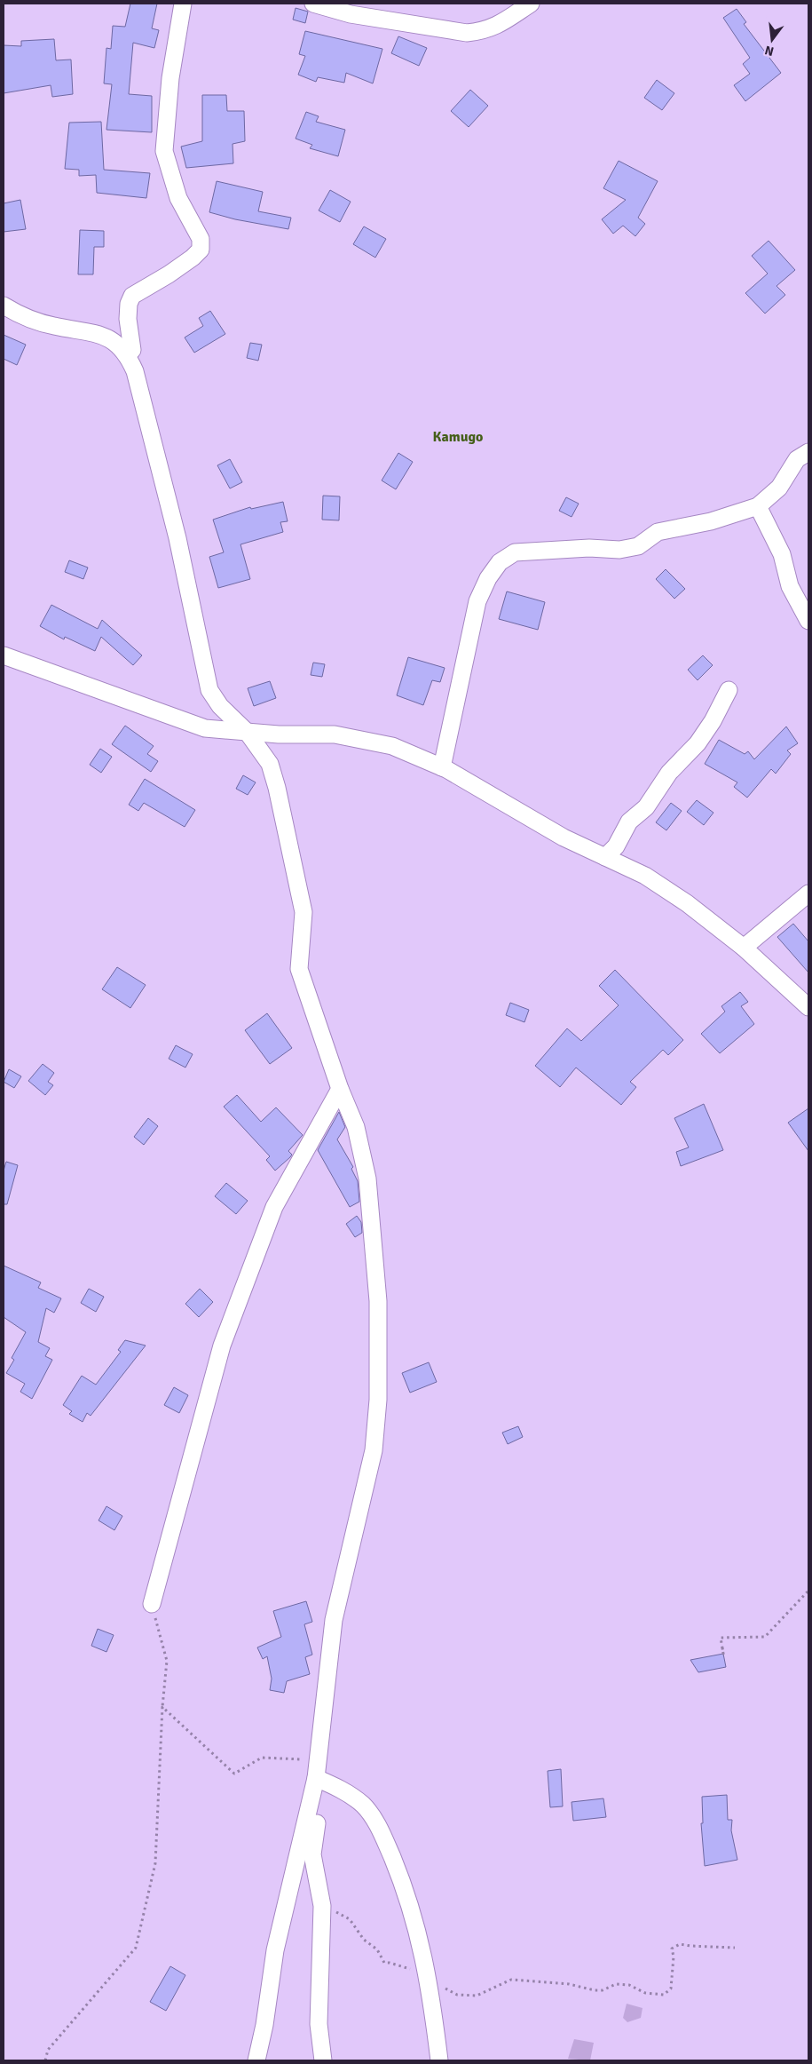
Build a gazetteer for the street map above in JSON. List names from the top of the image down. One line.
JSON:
{"districts":["Kamugo"],"north":"bottom"}
